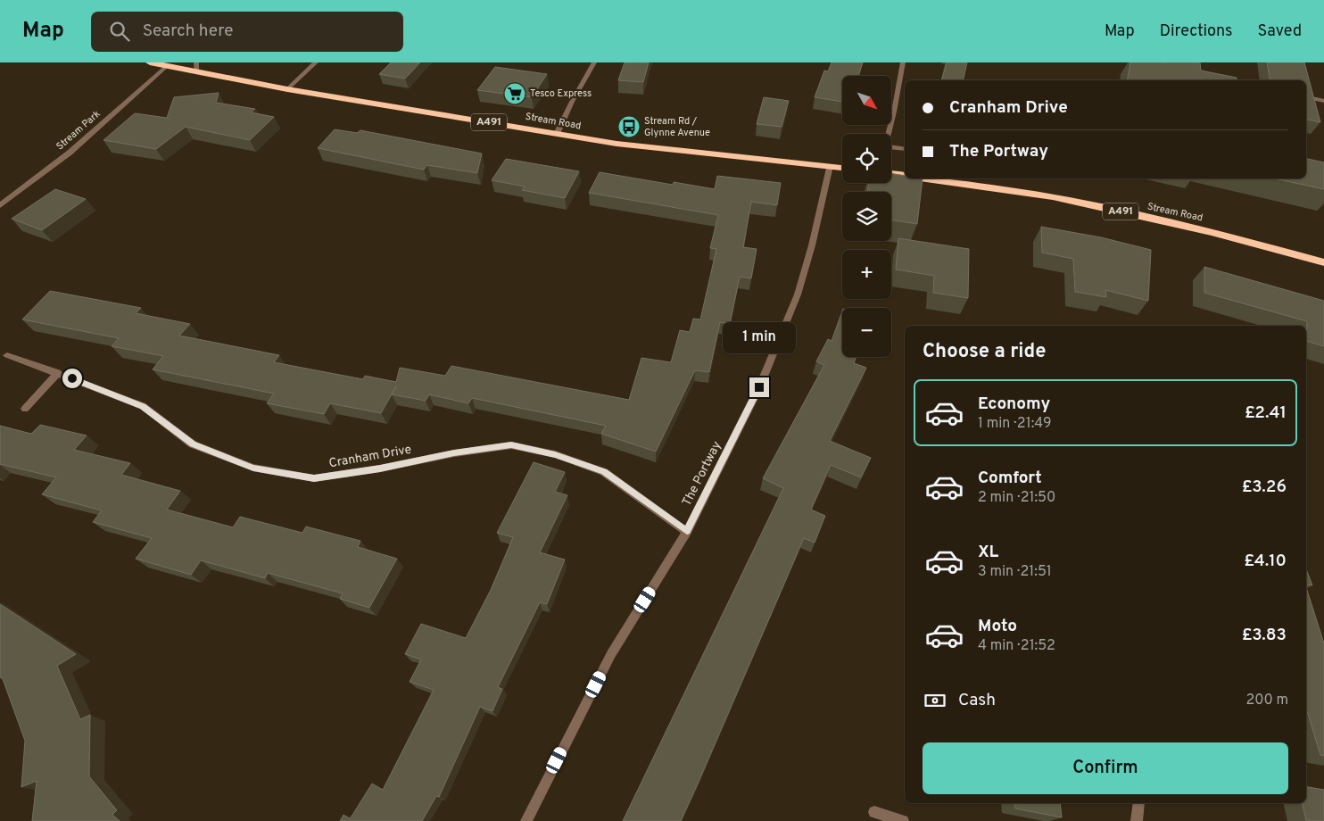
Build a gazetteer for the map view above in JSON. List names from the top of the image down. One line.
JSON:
{"streets":{"highway":["Stream Road","A491"],"street":["Stream Park","Cranham Drive","The Portway"]},"crossings":[["Stream Road","Stream Park"],["Stream Road","The Portway"],["Cranham Drive","The Portway"]],"places":{"supermarket":["Tesco Express"],"bus stop":["Stream Rd / Glynne Avenue"]},"north":"bottom right","page":{"header":"Map","search":"Search here","nav":["Map","Directions","Saved"],"map_buttons":["+","−"],"banner":["Cranham Drive","The Portway"],"bubble":"1 min","heading":"Choose a ride","list":[{"name":"Economy","note":"1 min · 21:49","value":"£2.41"},{"name":"Comfort","note":"2 min · 21:50","value":"£3.26"},{"name":"XL","note":"3 min · 21:51","value":"£4.10"},{"name":"Moto","note":"4 min · 21:52","value":"£3.83"}],"pay":["Cash","200 m"],"buttons":"Confirm"}}
